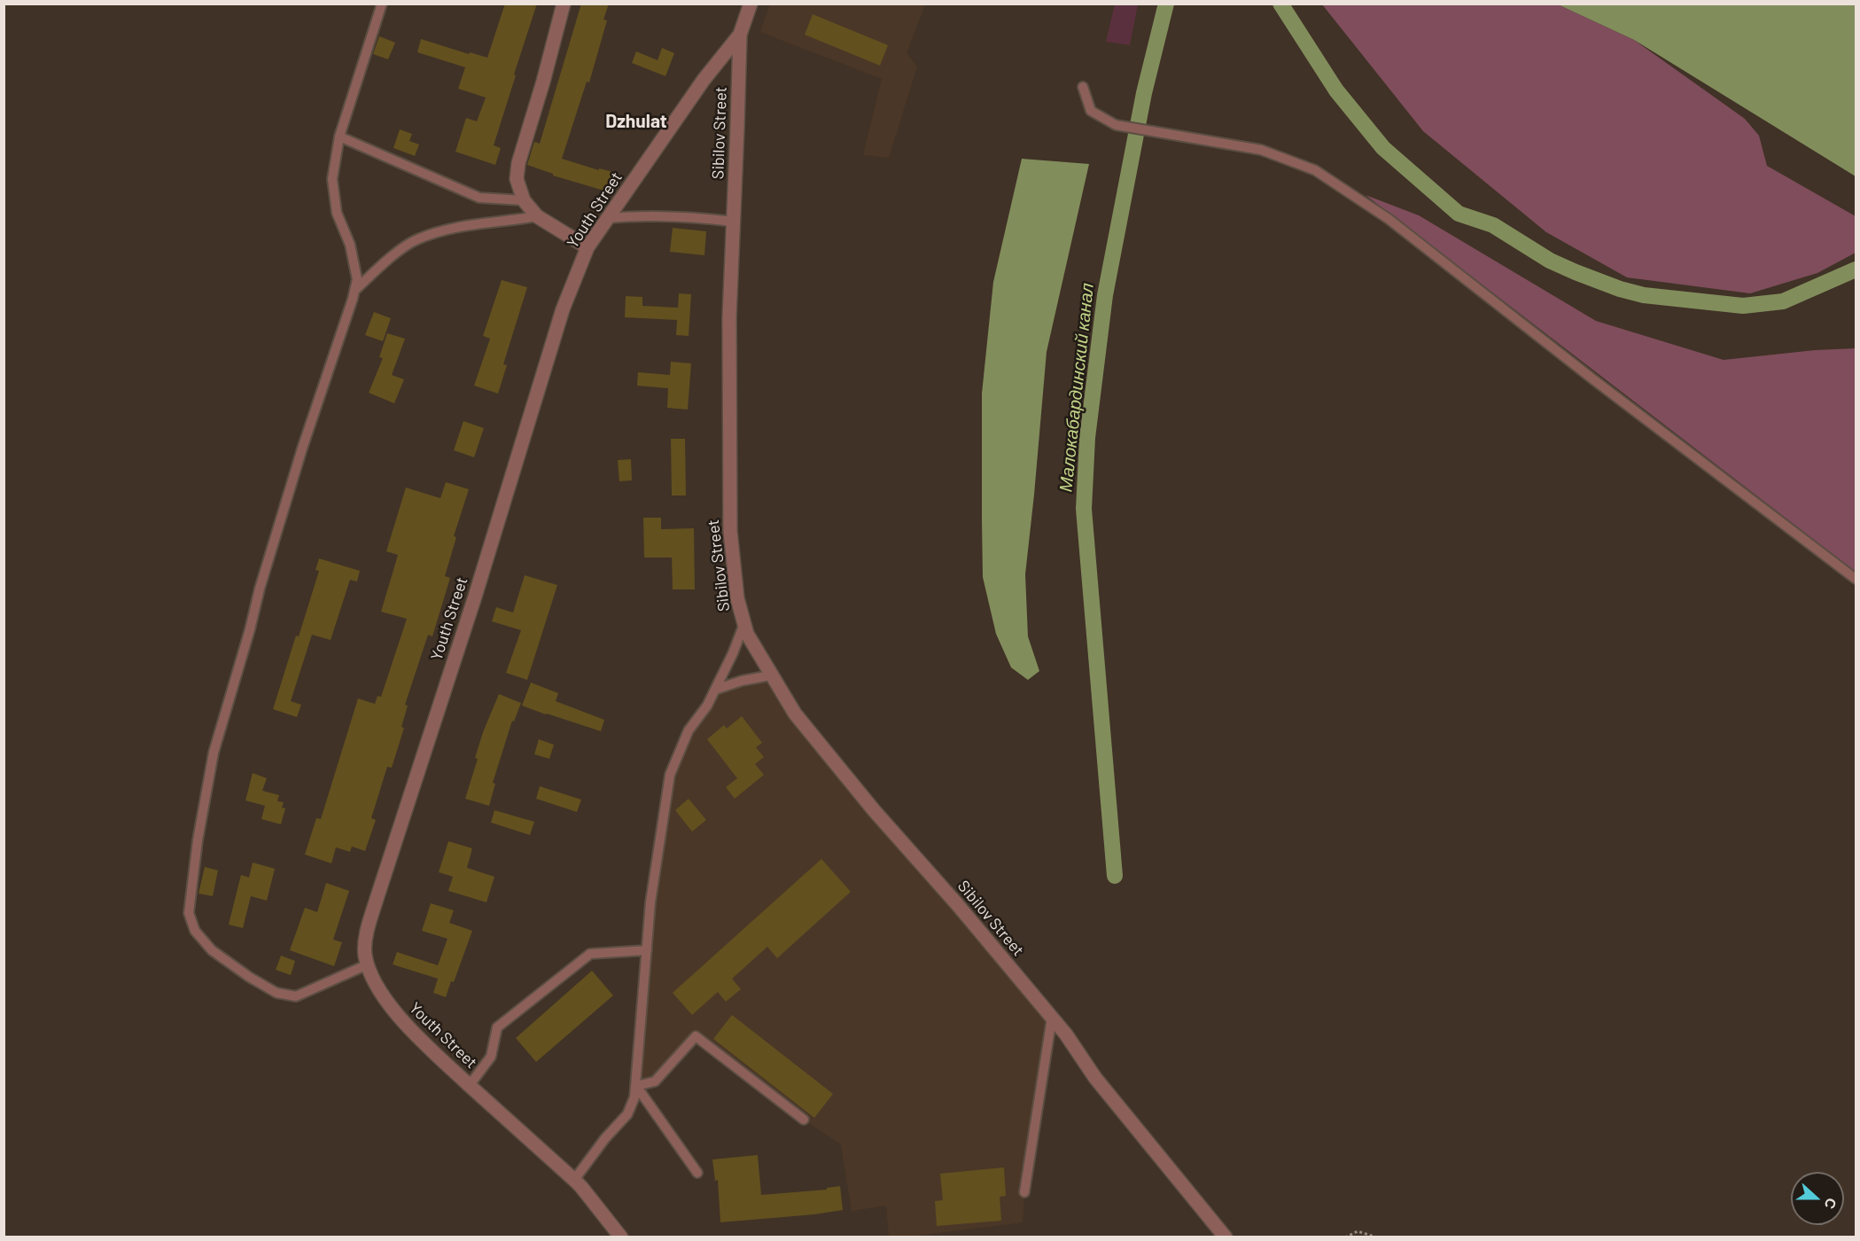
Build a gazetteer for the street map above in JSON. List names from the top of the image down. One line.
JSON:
{"streets":{"street":["Sibilov Street","Youth Street"]},"crossings":[["Sibilov Street","Youth Street"]],"districts":["Dzhulat"],"water":["Малокабардинский канал"],"north":"right"}
